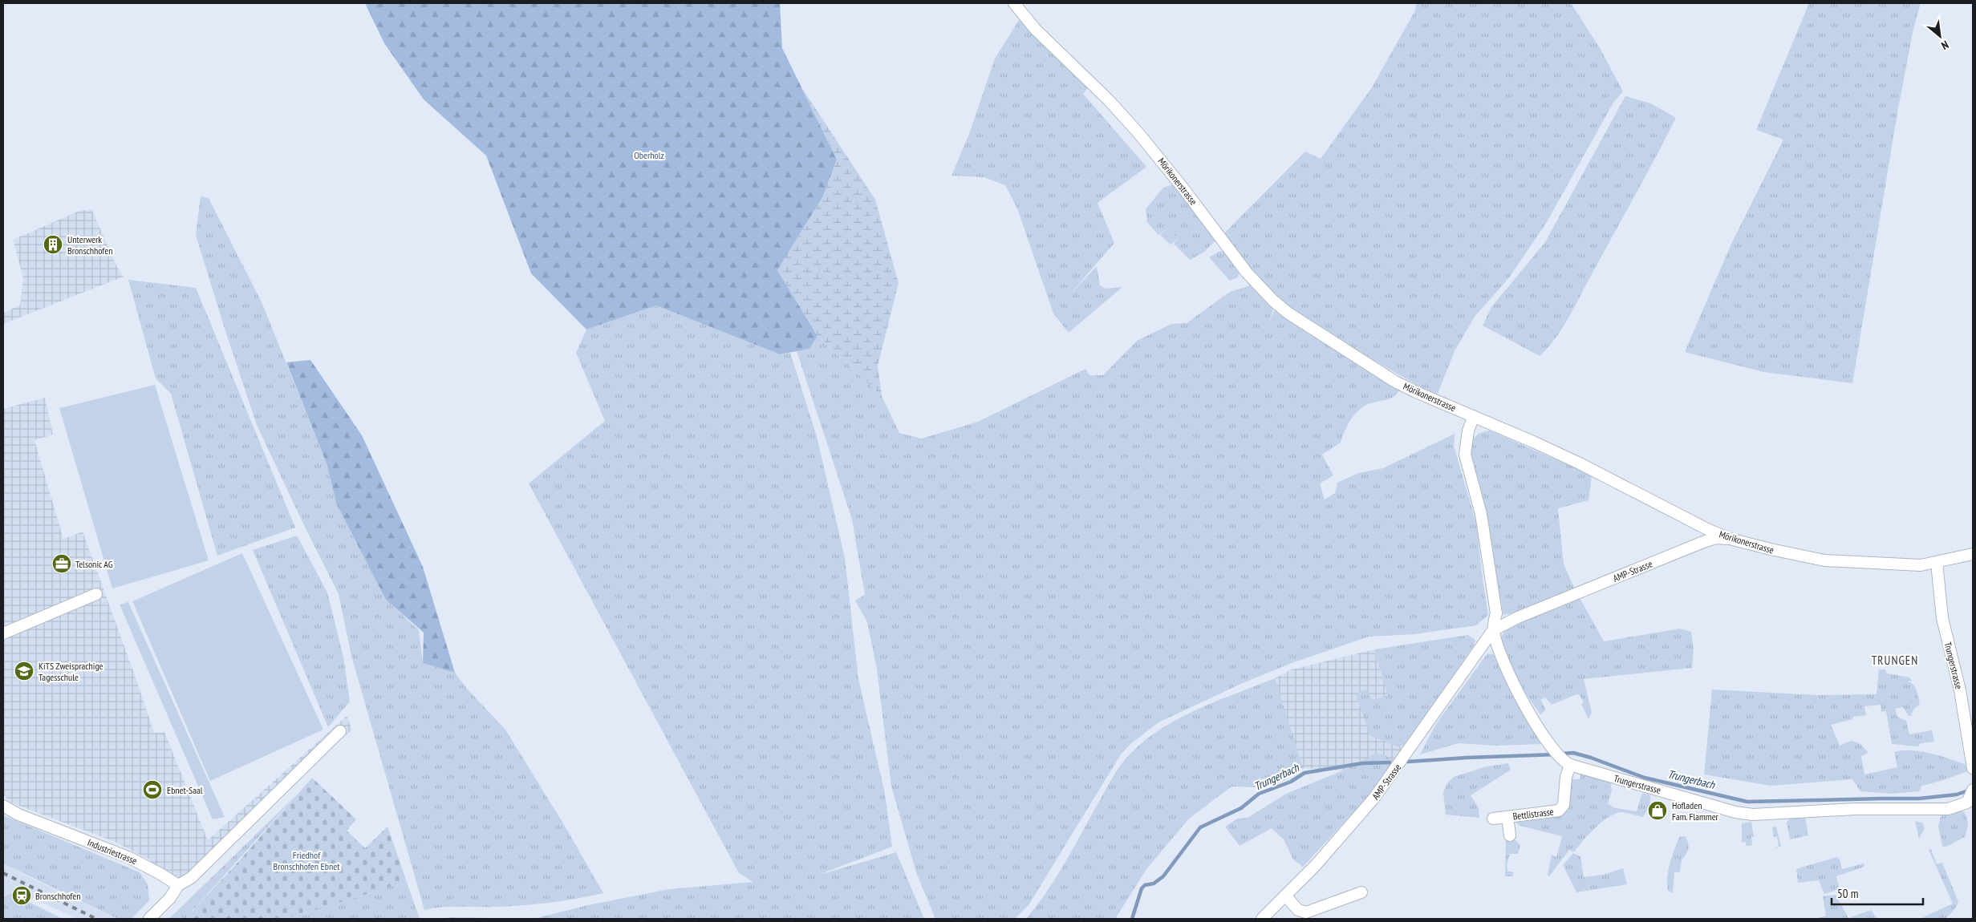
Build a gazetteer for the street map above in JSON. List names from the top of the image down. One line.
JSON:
{"streets":{"street":["Mörikonerstrasse","AMP-Strasse","Trungerstrasse","Bettlistrasse","Industriestrasse"]},"crossings":[["Mörikonerstrasse","AMP-Strasse"],["Mörikonerstrasse","Trungerstrasse"],["Trungerstrasse","Bettlistrasse"]],"districts":["TRUNGEN"],"water":["Trungerbach"],"parks":["Oberholz","Friedhof Bronschhofen Ebnet"],"places":{"building":["Unterwerk Bronschhofen"],"office":["Telsonic AG"],"school or university":["KiTS Zweisprachige Tagesschule"],"sports":["Ebnet-Saal"],"shop":["Hofladen Fam. Flammer"],"station":["Bronschhofen"]},"scale_bar":"50 m","north":"bottom right"}
